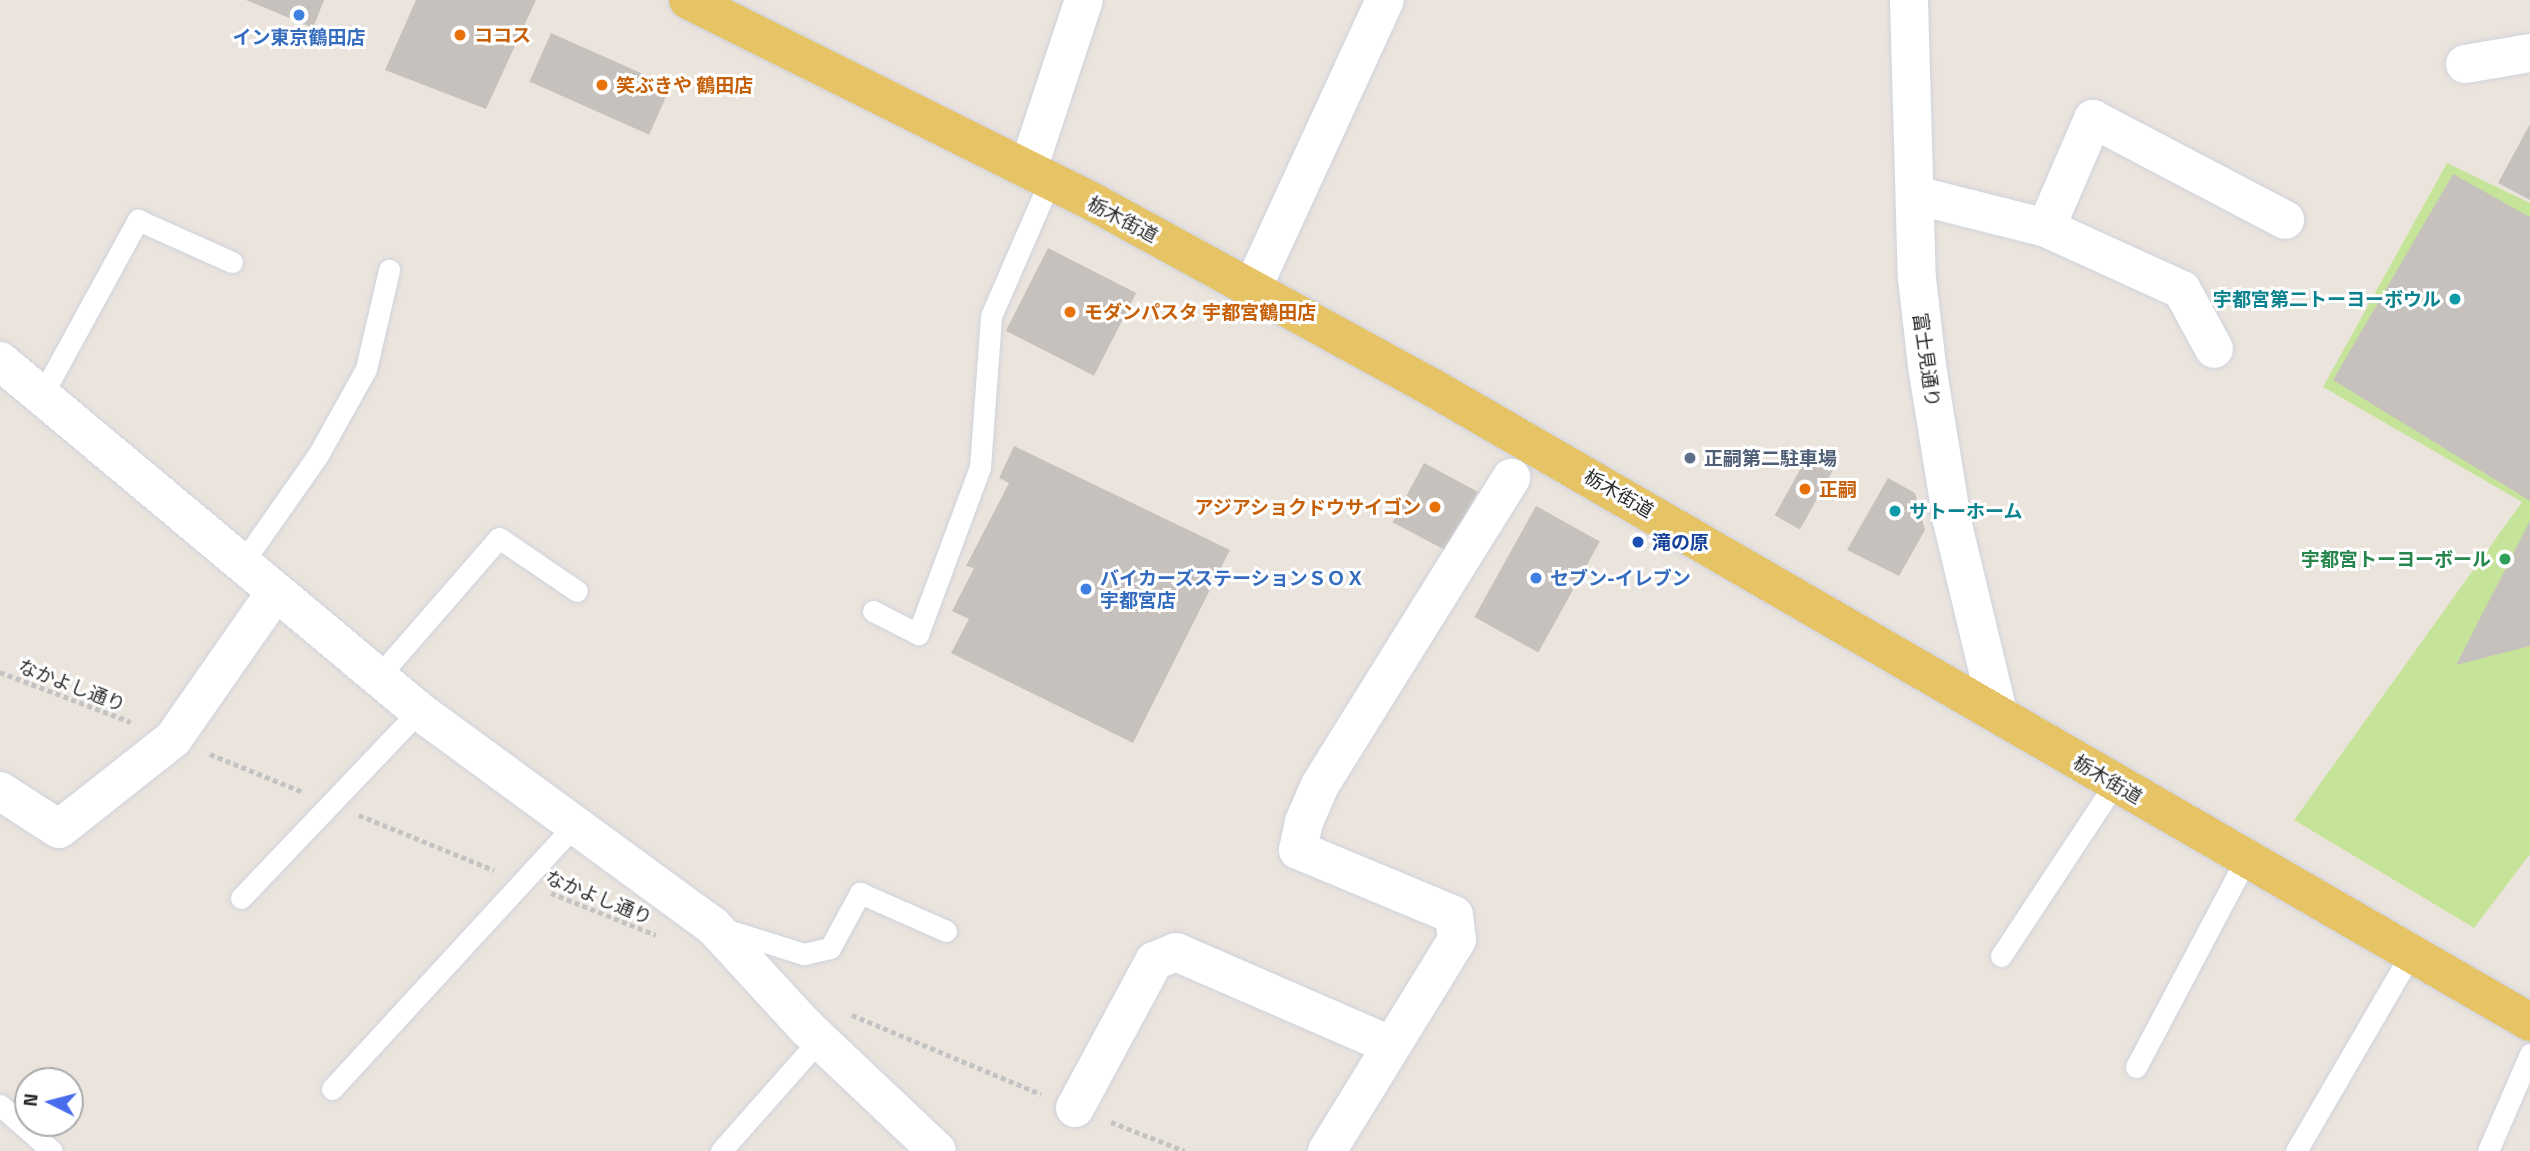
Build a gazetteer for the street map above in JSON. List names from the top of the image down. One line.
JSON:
{"streets":{"main road":["栃木街道"],"street":["富士見通り"],"path":["なかよし通り"]},"crossings":[["栃木街道","富士見通り"]],"places":["イン東京鶴田店","ココス","笑ぶきや 鶴田店","宇都宮第二トーヨーボウル","モダンパスタ 宇都宮鶴田店","正嗣第二駐車場","正嗣","アジアショクドウサイゴン","サトーホーム","滝の原","宇都宮トーヨーボール","セブン-イレブン","バイカーズステーションＳＯＸ 宇都宮店"],"north":"left"}
